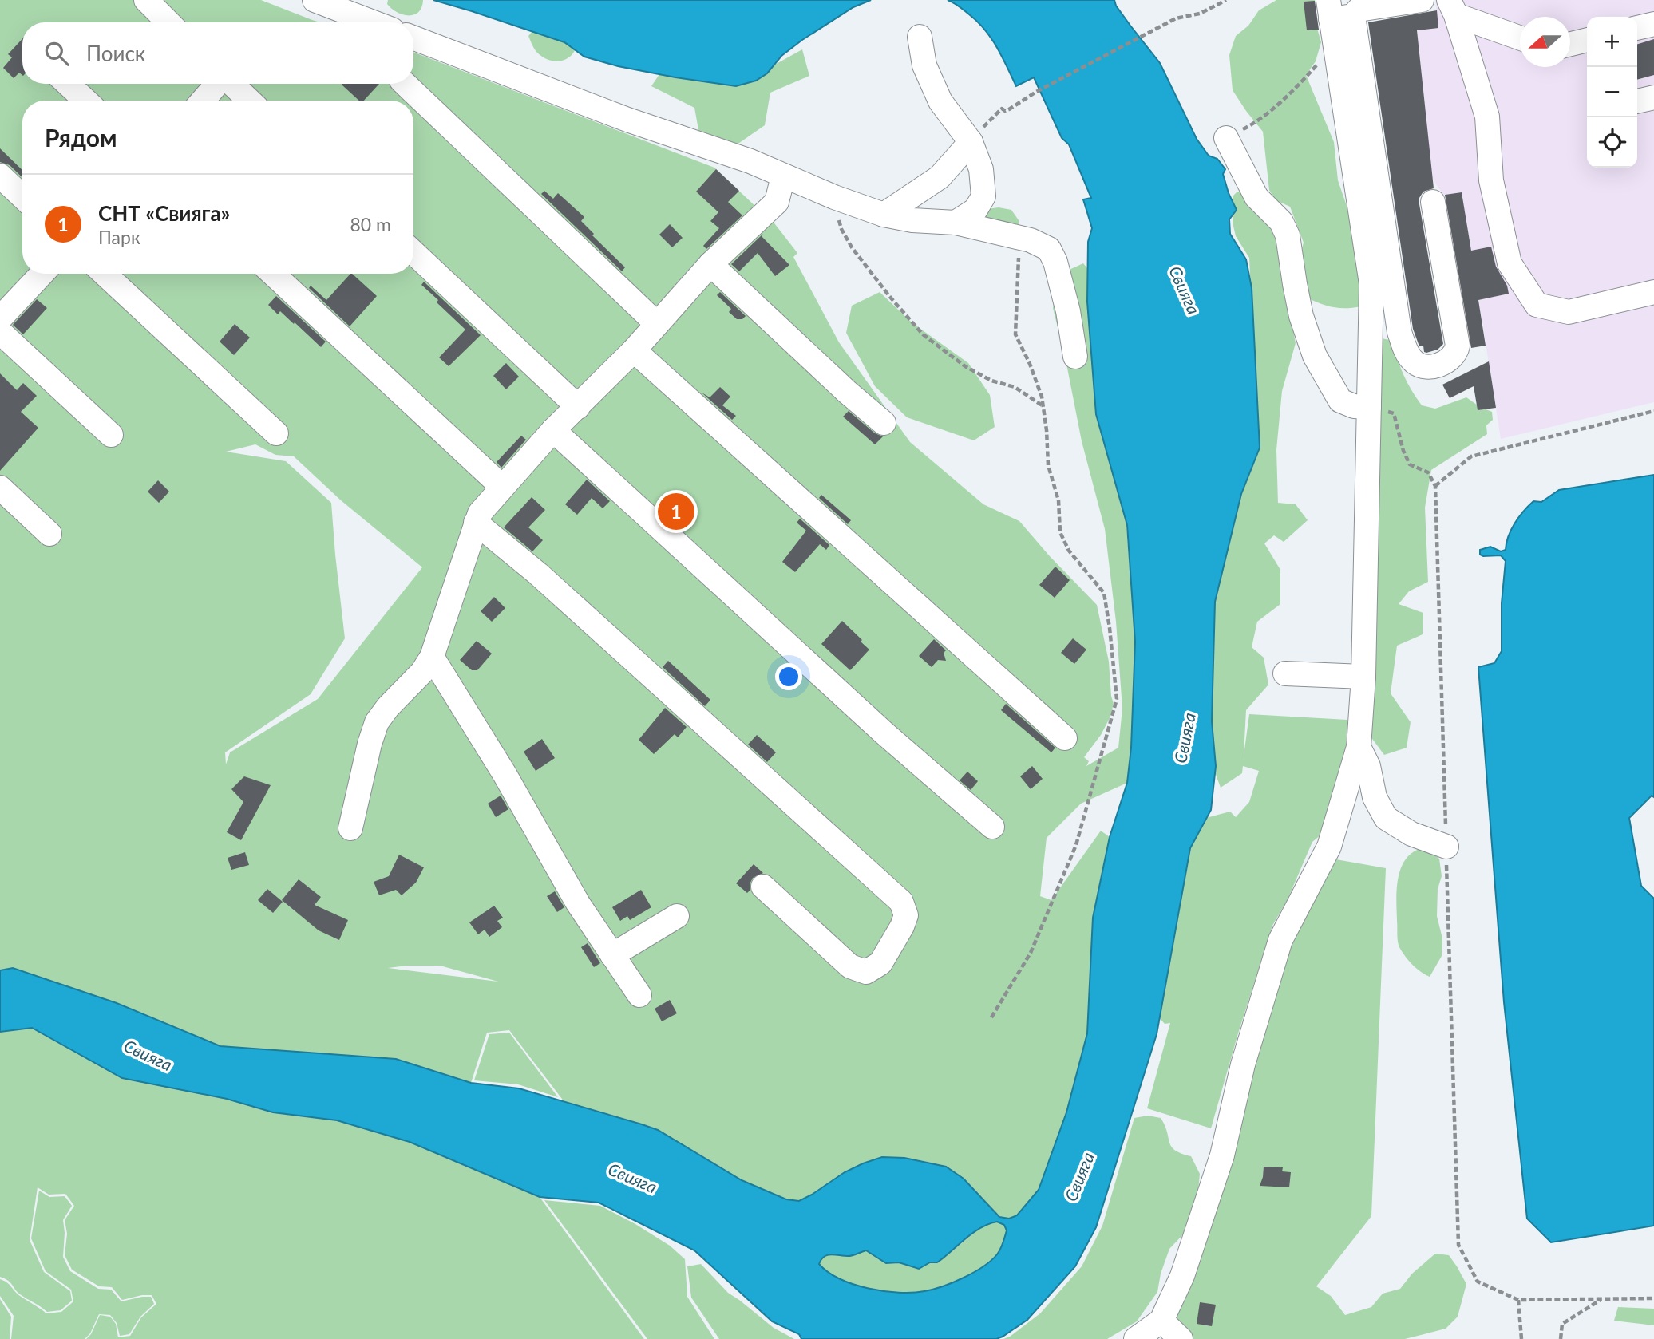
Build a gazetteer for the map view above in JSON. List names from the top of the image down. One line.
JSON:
{"water":["Свияга"],"north":"left","page":{"map_buttons":["+","−"],"search":"Поиск","heading":"Рядом","list":[{"mark":"1","name":"СНТ «Свияга»","note":"Парк","value":"80 m"}],"pins":"1"}}
